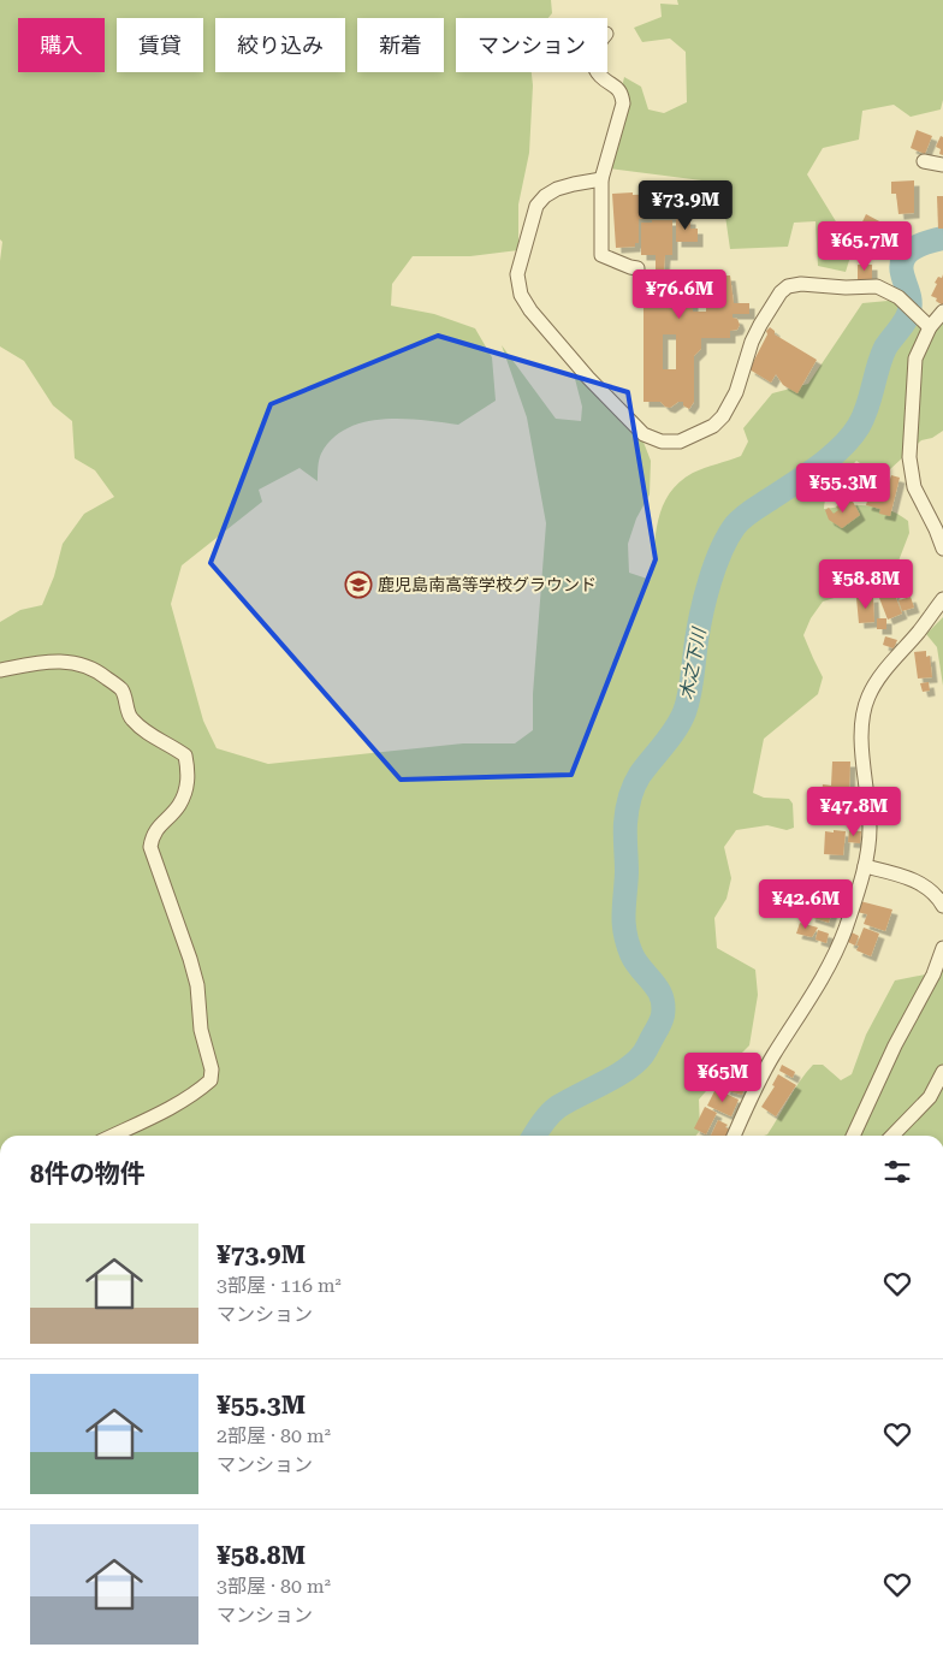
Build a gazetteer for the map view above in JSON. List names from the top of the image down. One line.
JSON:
{"water":["木之下川"],"places":{"school or university":["鹿児島南高等学校グラウンド"]},"page":{"chip":["購入","賃貸","絞り込み","新着","マンション"],"price":["¥73.9M","¥65.7M","¥76.6M","¥55.3M","¥58.8M","¥47.8M","¥42.6M","¥65M"],"heading":"8件の物件","list":[{"name":"¥73.9M","note":"3部屋 · 116 m² · マンション"},{"name":"¥55.3M","note":"2部屋 · 80 m² · マンション"},{"name":"¥58.8M","note":"3部屋 · 80 m² · マンション"}]}}
